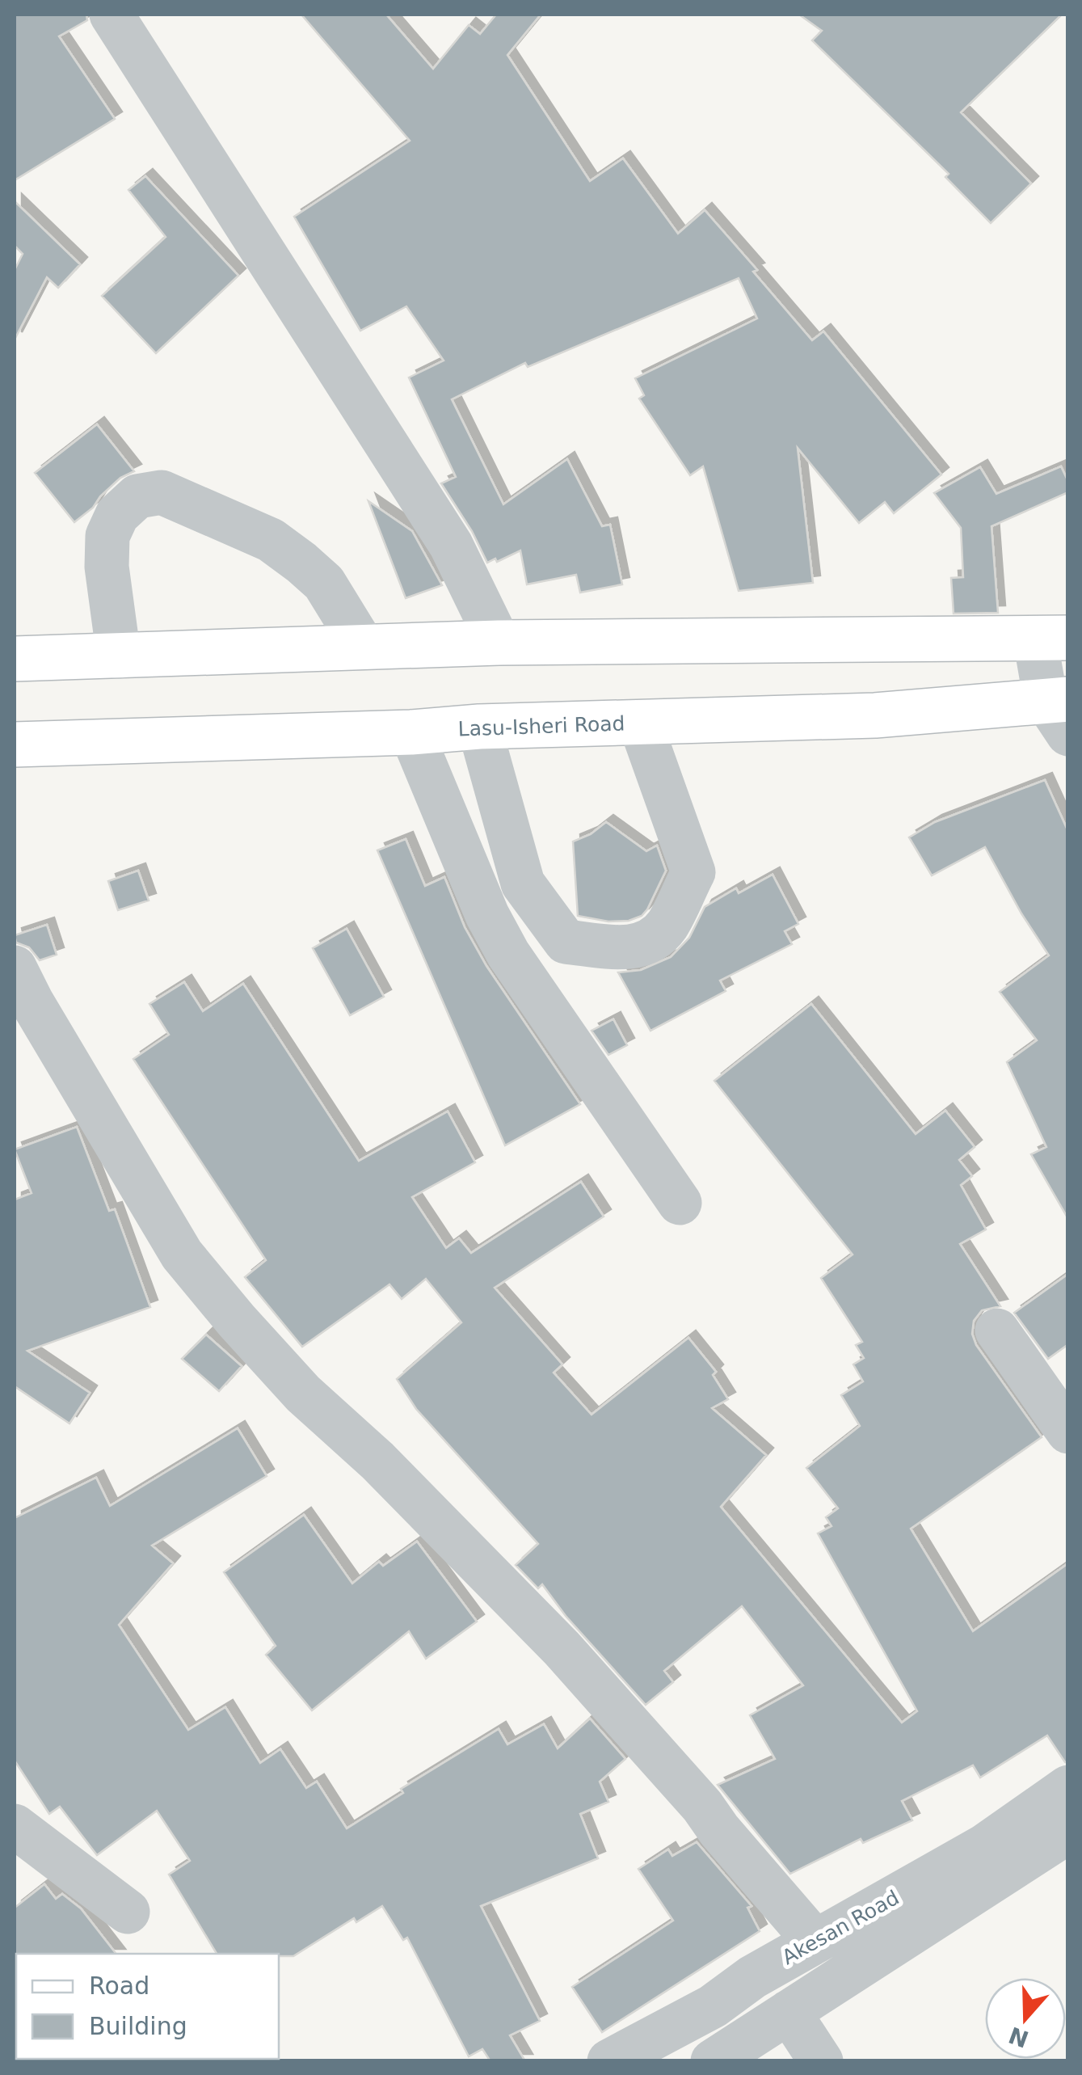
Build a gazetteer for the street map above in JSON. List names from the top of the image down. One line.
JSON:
{"streets":{"main road":["Lasu-Isheri Road"],"street":["Akesan Road"]},"legend":["Road","Building"],"north":"bottom"}
